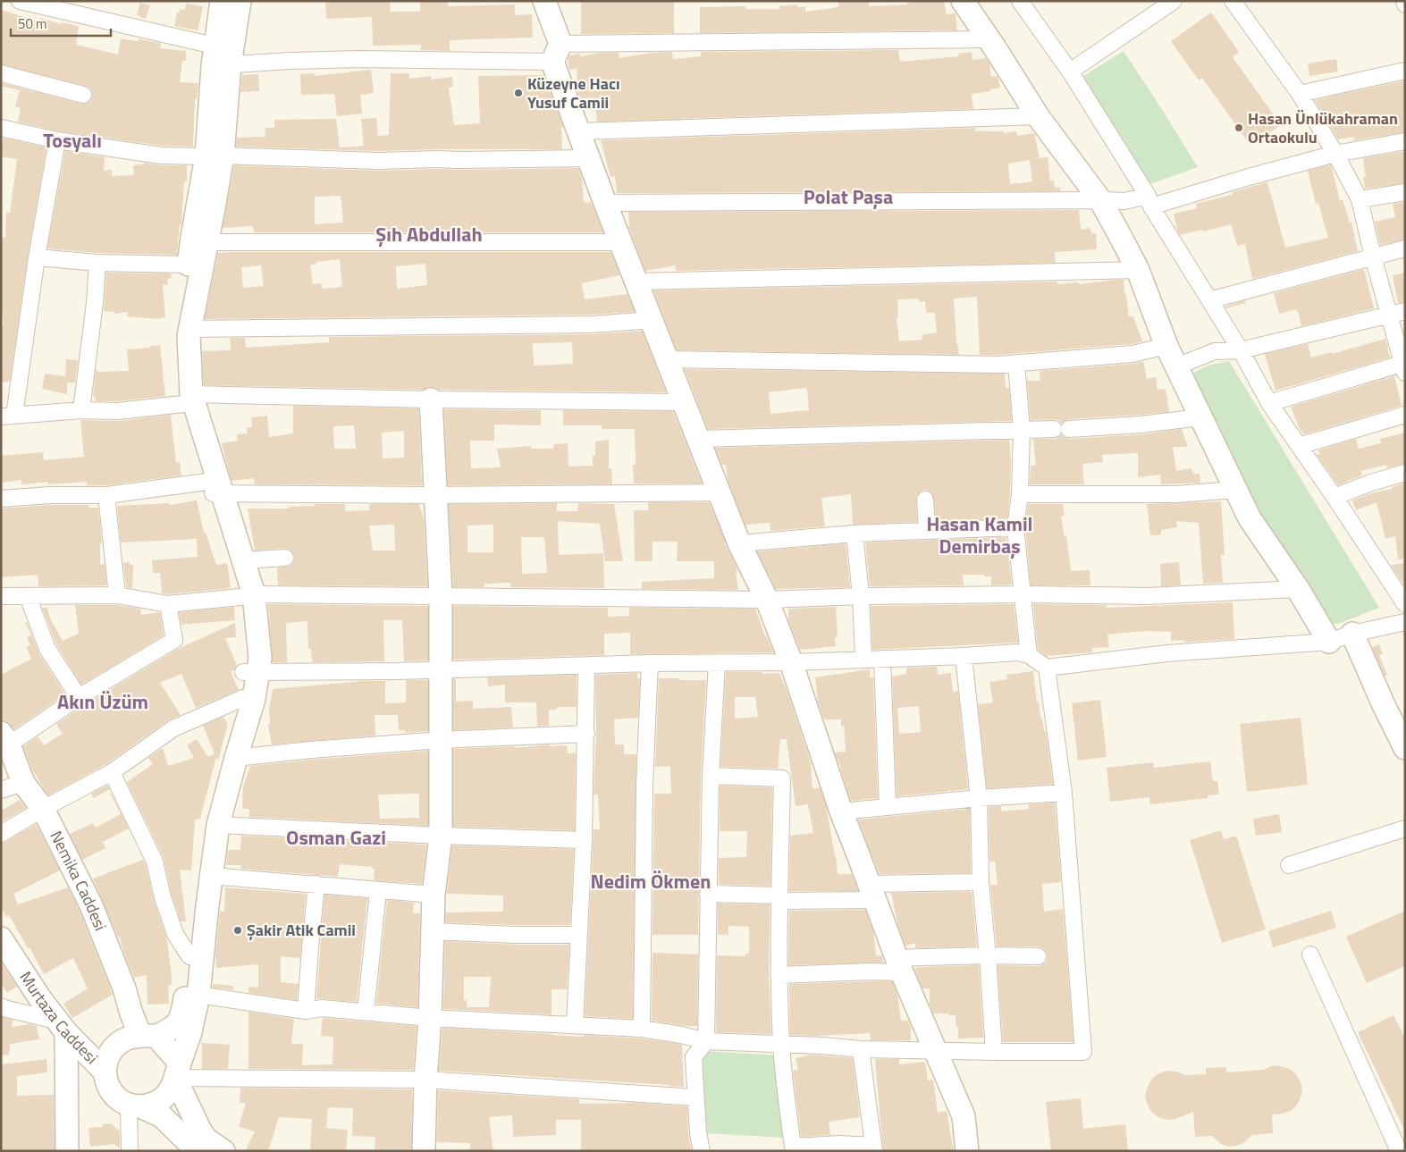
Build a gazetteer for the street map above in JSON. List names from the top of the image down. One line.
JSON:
{"streets":{"street":["Nemika Caddesi","Murtaza Caddesi"]},"crossings":[["Nemika Caddesi","Murtaza Caddesi"]],"districts":["Tosyalı","Polat Paşa","Şıh Abdullah","Hasan Kamil Demirbaş","Akın Üzüm","Osman Gazi","Nedim Ökmen"],"places":["Küzeyne Hacı Yusuf Camii","Hasan Ünlükahraman Ortaokulu","Şakir Atik Camii"],"scale_bar":"50 m"}
